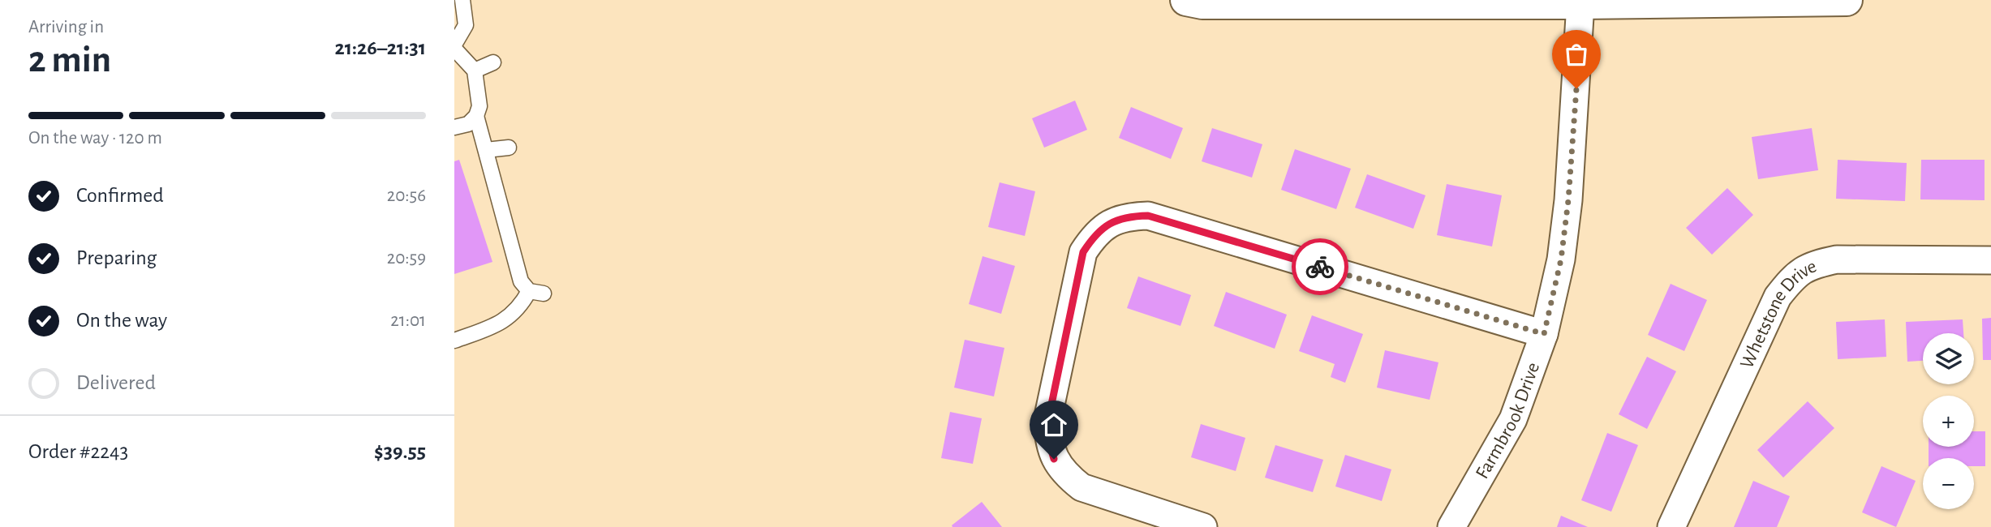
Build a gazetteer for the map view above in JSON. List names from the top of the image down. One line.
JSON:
{"streets":{"street":["Whetstone Drive","Farmbrook Drive"]},"page":{"heading":["2 min","Arriving in","21:26–21:31"],"panel":["Order #2243","$39.55"],"bar":"On the way · 120 m","list":[["Confirmed","20:56"],["Preparing","20:59"],["On the way","21:01"],"Delivered"],"map_buttons":["+","−"]}}
